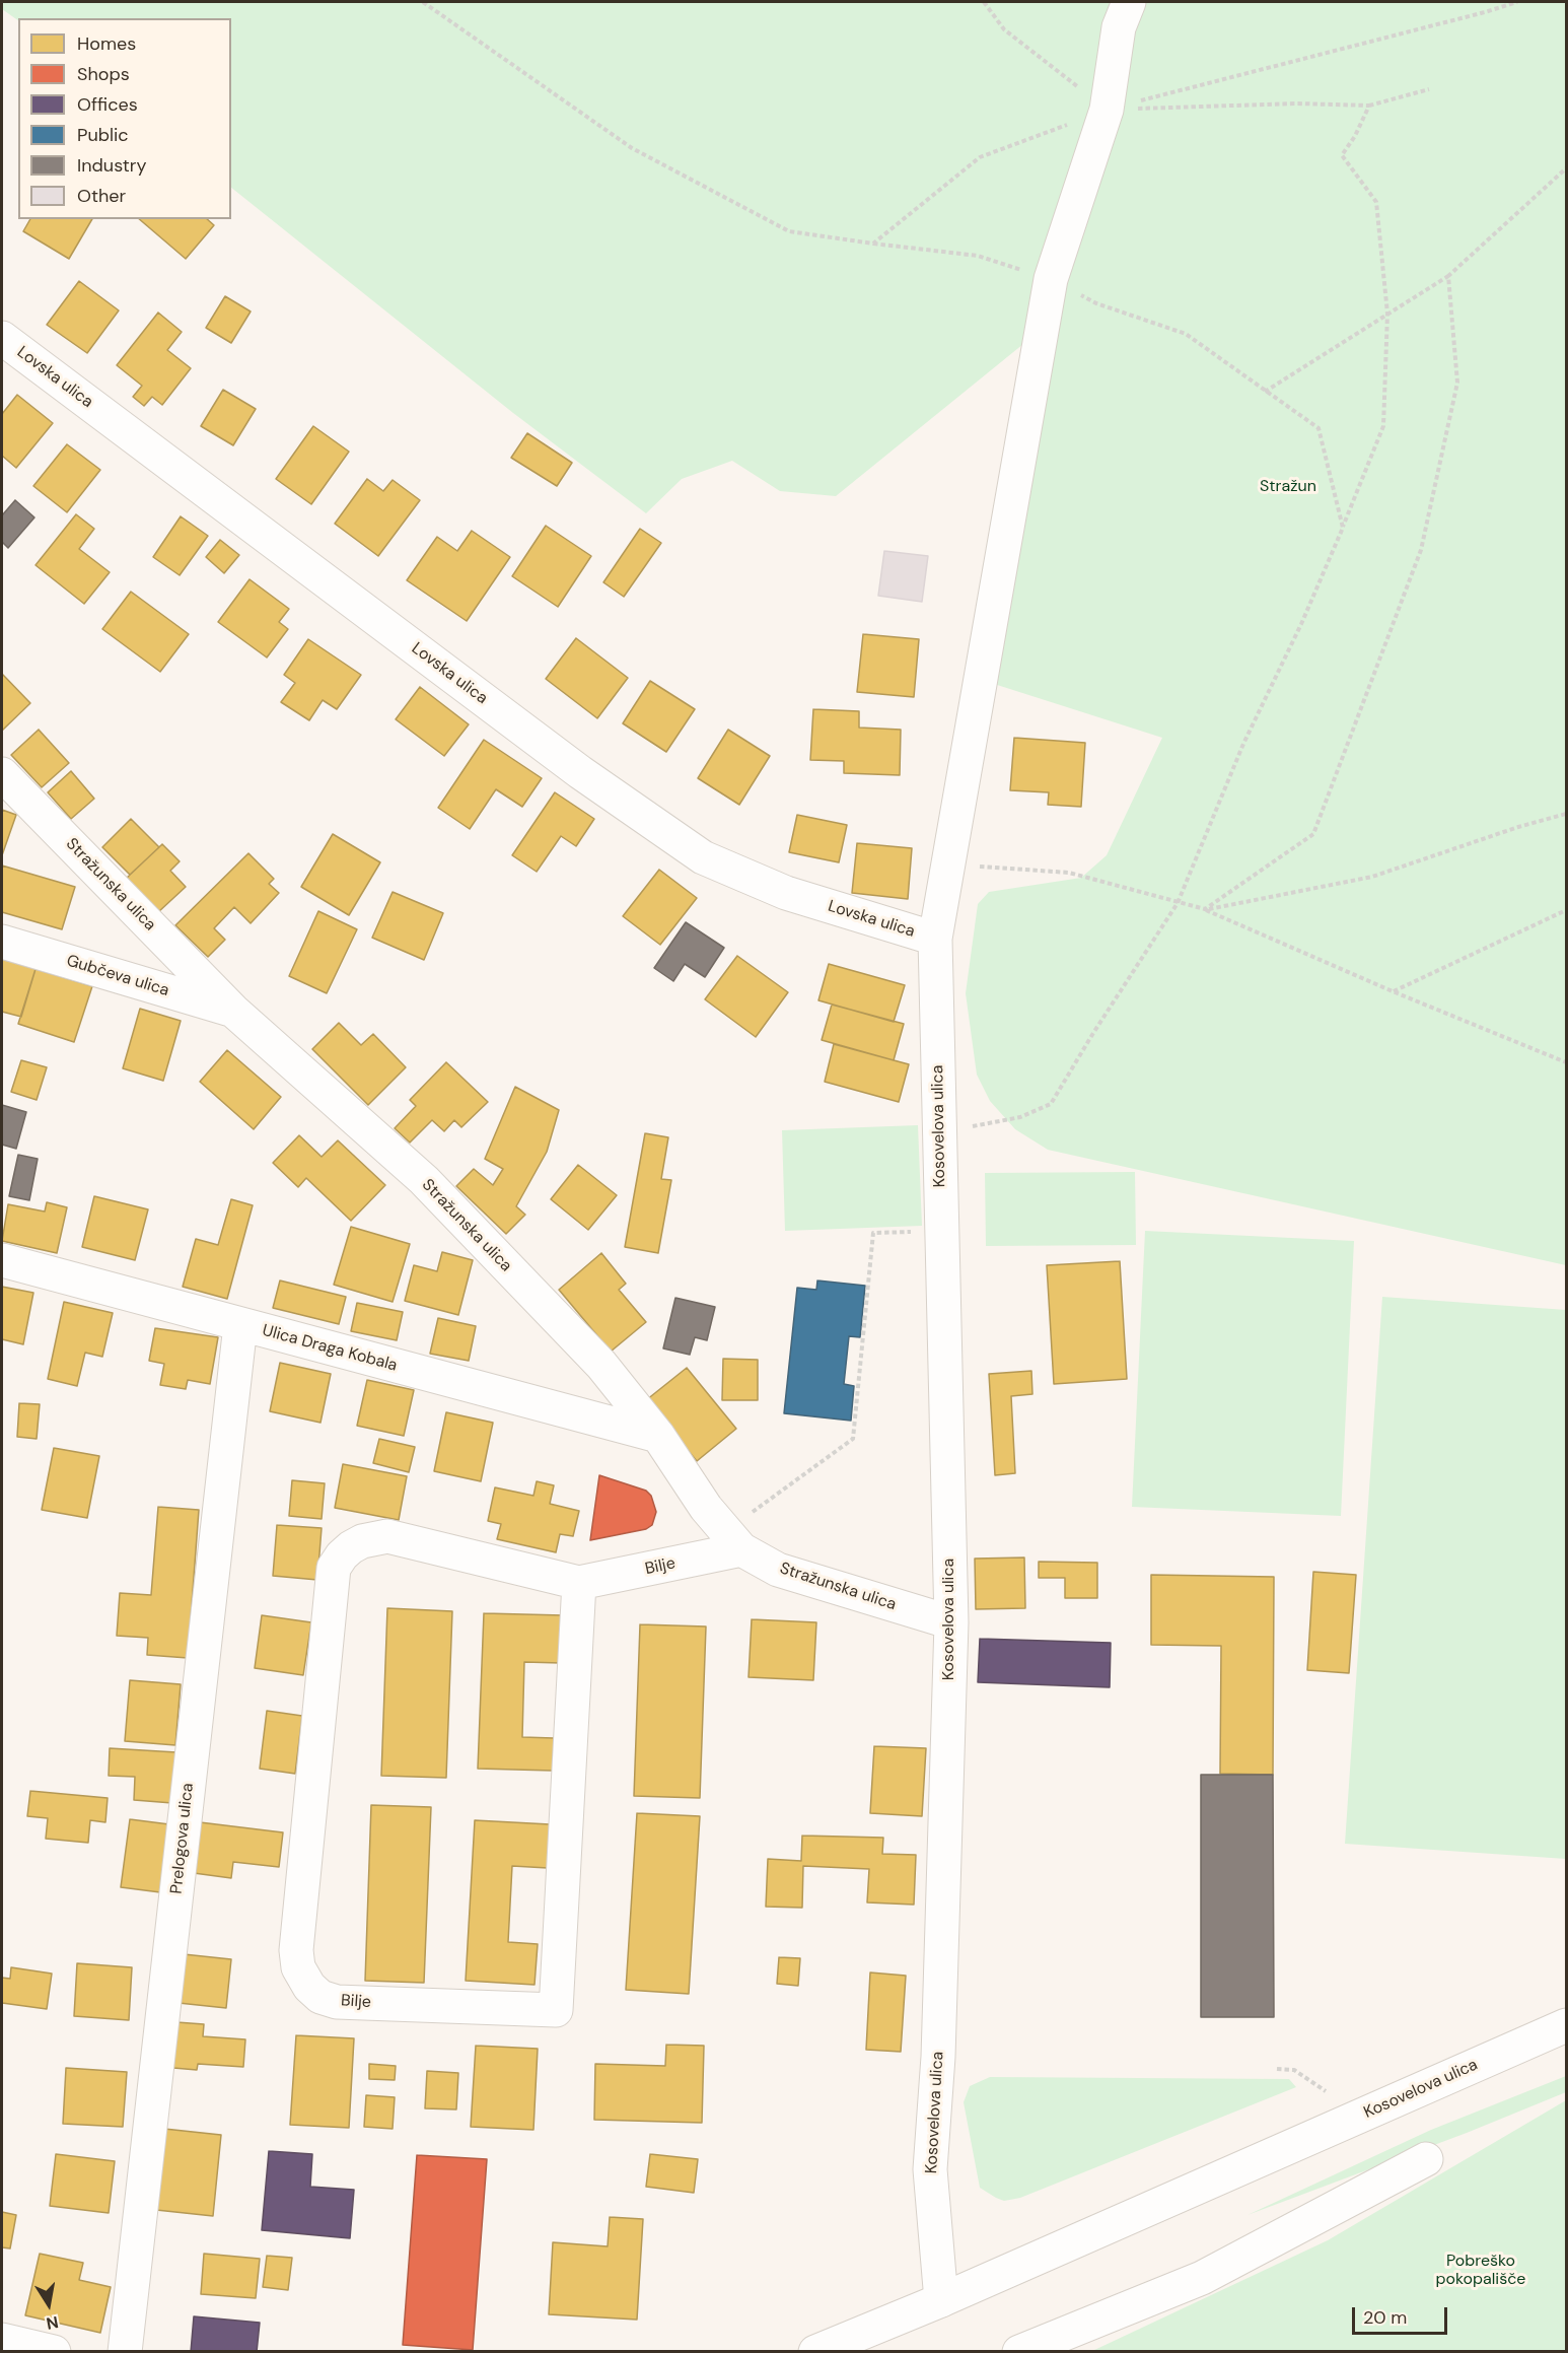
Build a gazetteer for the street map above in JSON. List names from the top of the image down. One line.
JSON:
{"streets":{"street":["Lovska ulica","Stražunska ulica","Gubčeva ulica","Kosovelova ulica","Ulica Draga Kobala","Bilje","Prelogova ulica"]},"crossings":[["Lovska ulica","Kosovelova ulica"],["Stražunska ulica","Gubčeva ulica"],["Stražunska ulica","Kosovelova ulica"],["Stražunska ulica","Ulica Draga Kobala"],["Stražunska ulica","Bilje"],["Ulica Draga Kobala","Prelogova ulica"]],"parks":["Stražun","Pobreško pokopališče"],"legend":["Homes","Shops","Offices","Public","Industry","Other"],"scale_bar":"20 m","north":"bottom"}
